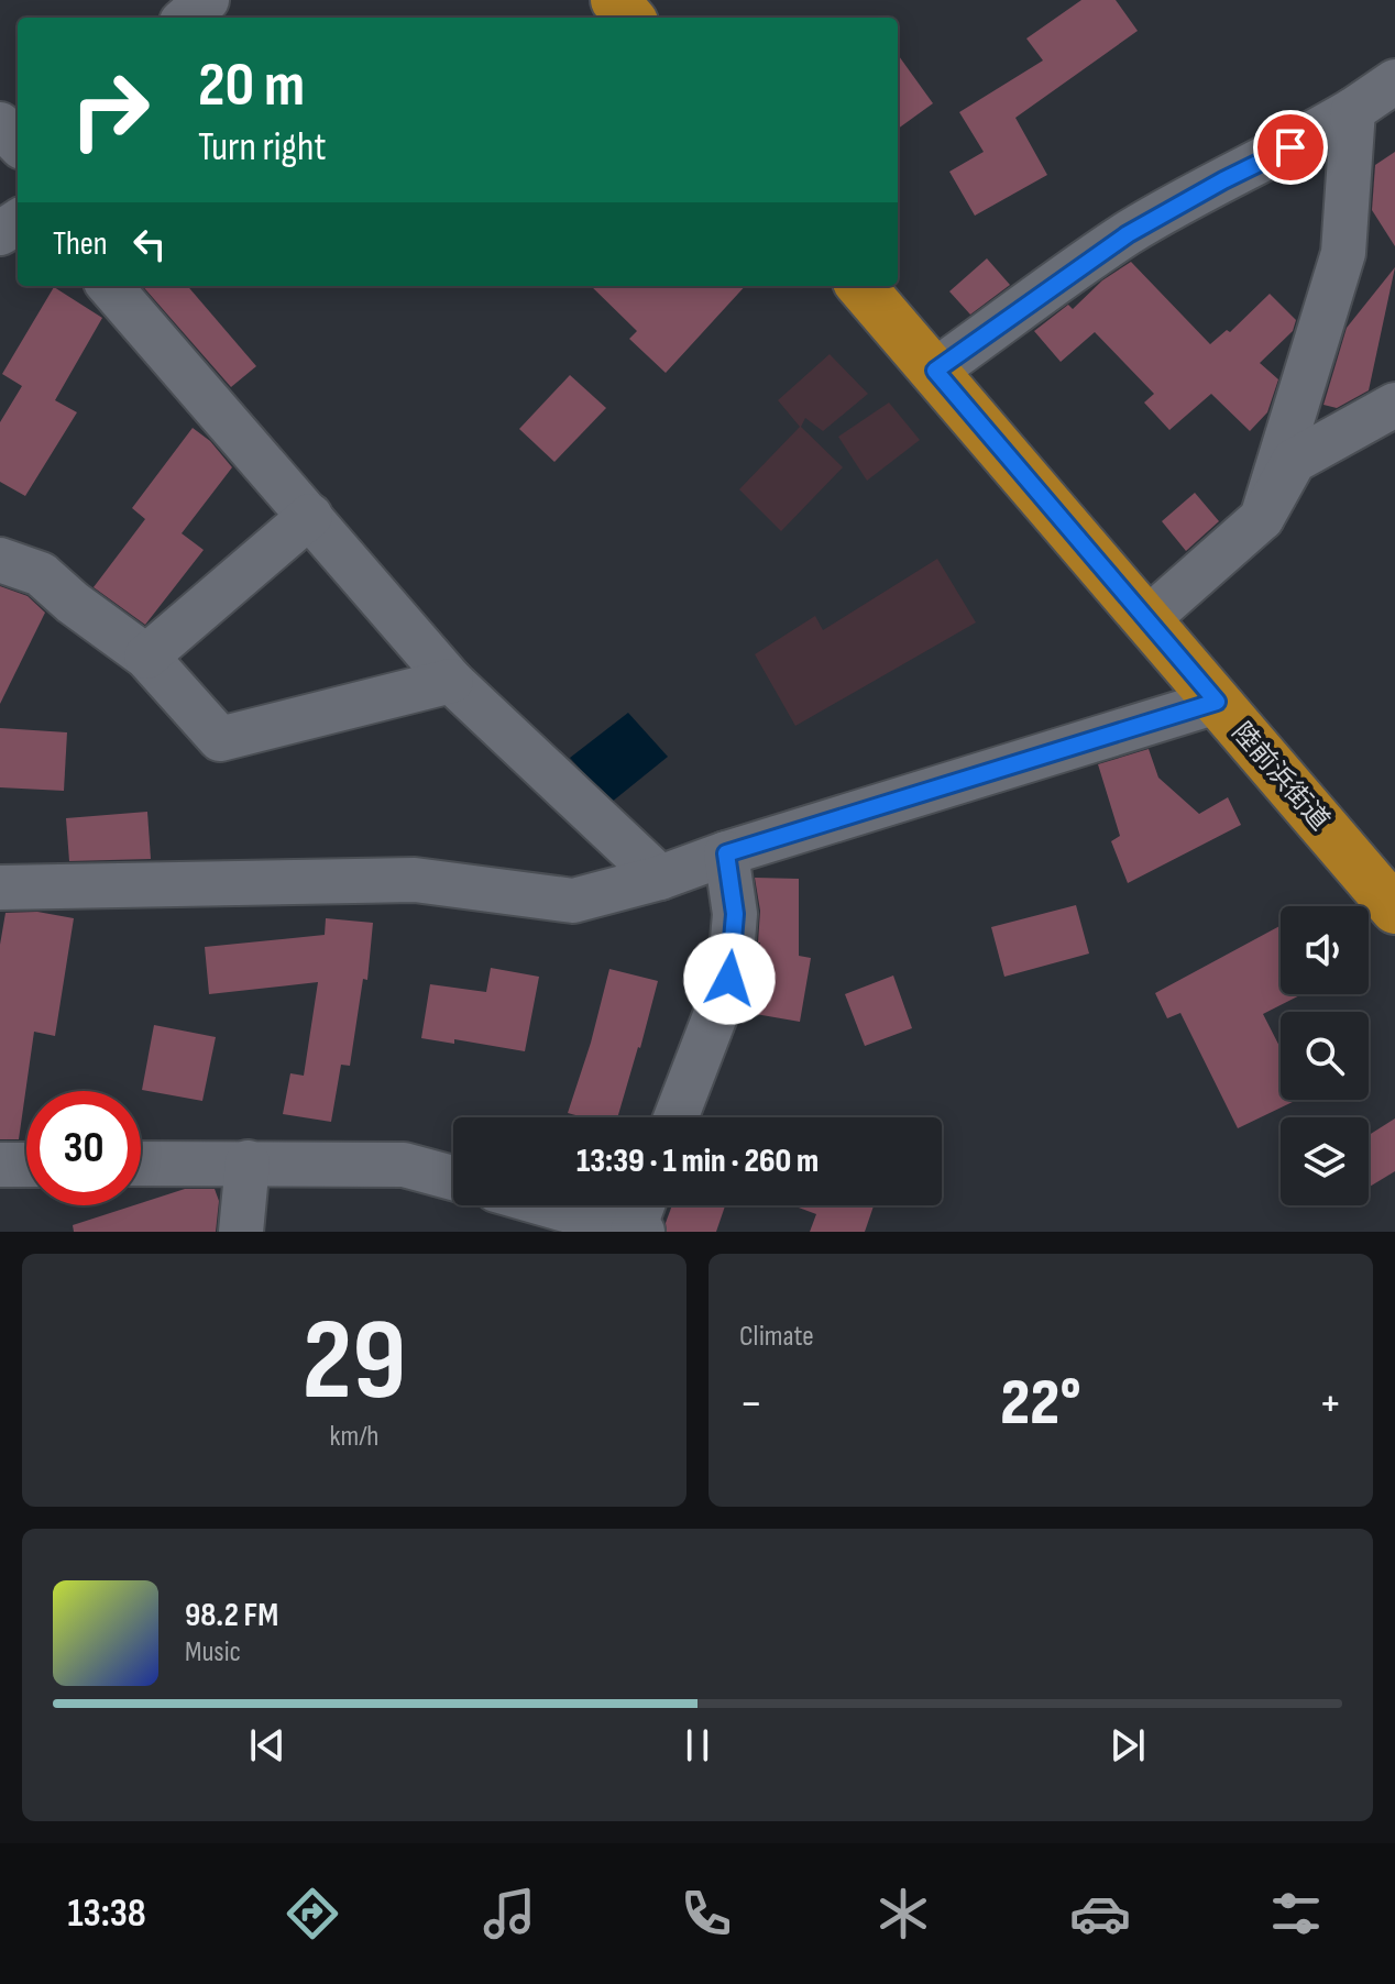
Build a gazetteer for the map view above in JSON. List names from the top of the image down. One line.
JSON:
{"streets":{"highway":["陸前浜街道"]},"page":{"turn":["20 m","Turn right"],"then":"Then","limit":"30","trip":"13:39 · 1 min · 260 m","tile":[["29","km/h"],"Climate"],"heat":["−","22°","+"],"song":["98.2 FM","Music"],"tabs":"13:38"}}
